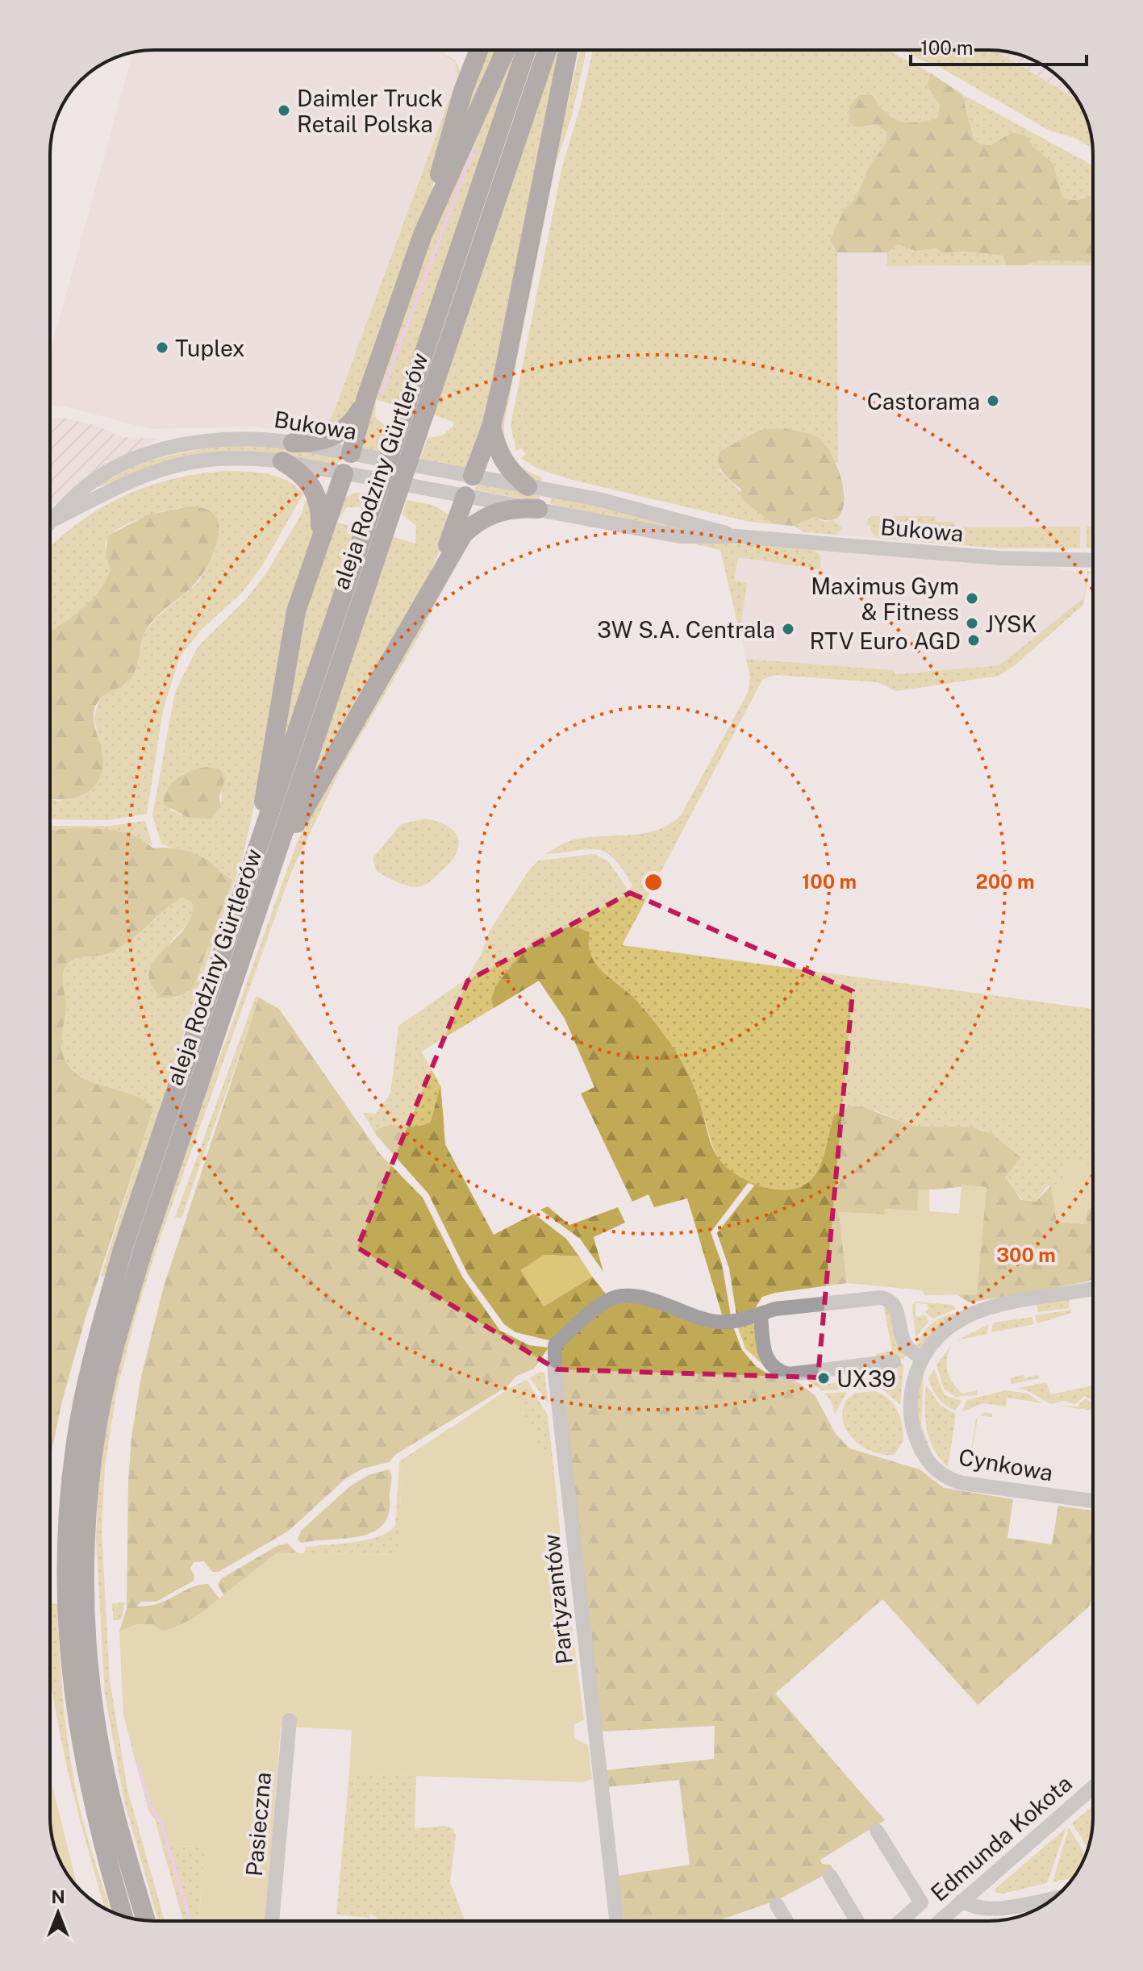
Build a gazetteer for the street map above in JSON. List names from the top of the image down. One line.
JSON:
{"streets":{"main road":["aleja Rodziny Gürtlerów"],"street":["Bukowa","Cynkowa","Partyzantów","Pasieczna","Edmunda Kokota"]},"places":["Daimler Truck Retail Polska","Tuplex","Castorama","Maximus Gym & Fitness","JYSK","3W S.A. Centrala","RTV Euro AGD","UX39"],"scale_bar":"100 m","north":"top","rings":["100 m","200 m","300 m"]}
